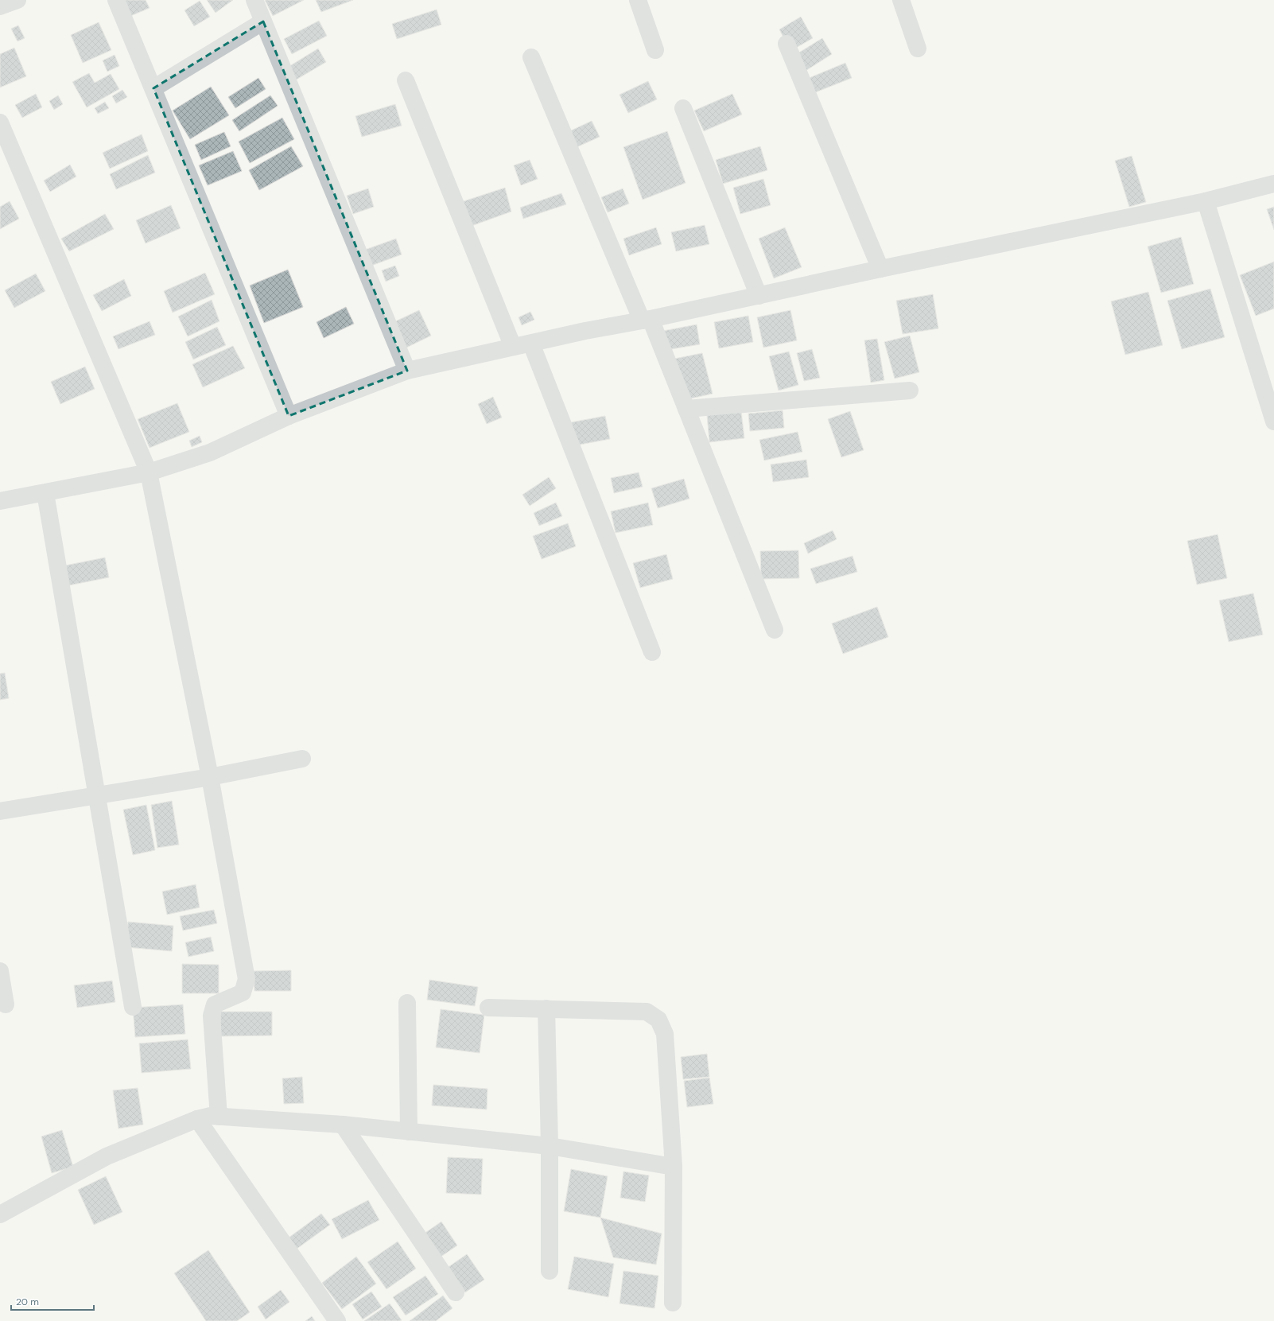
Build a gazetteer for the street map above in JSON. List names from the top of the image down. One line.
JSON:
{"scale_bar":"20 m"}
